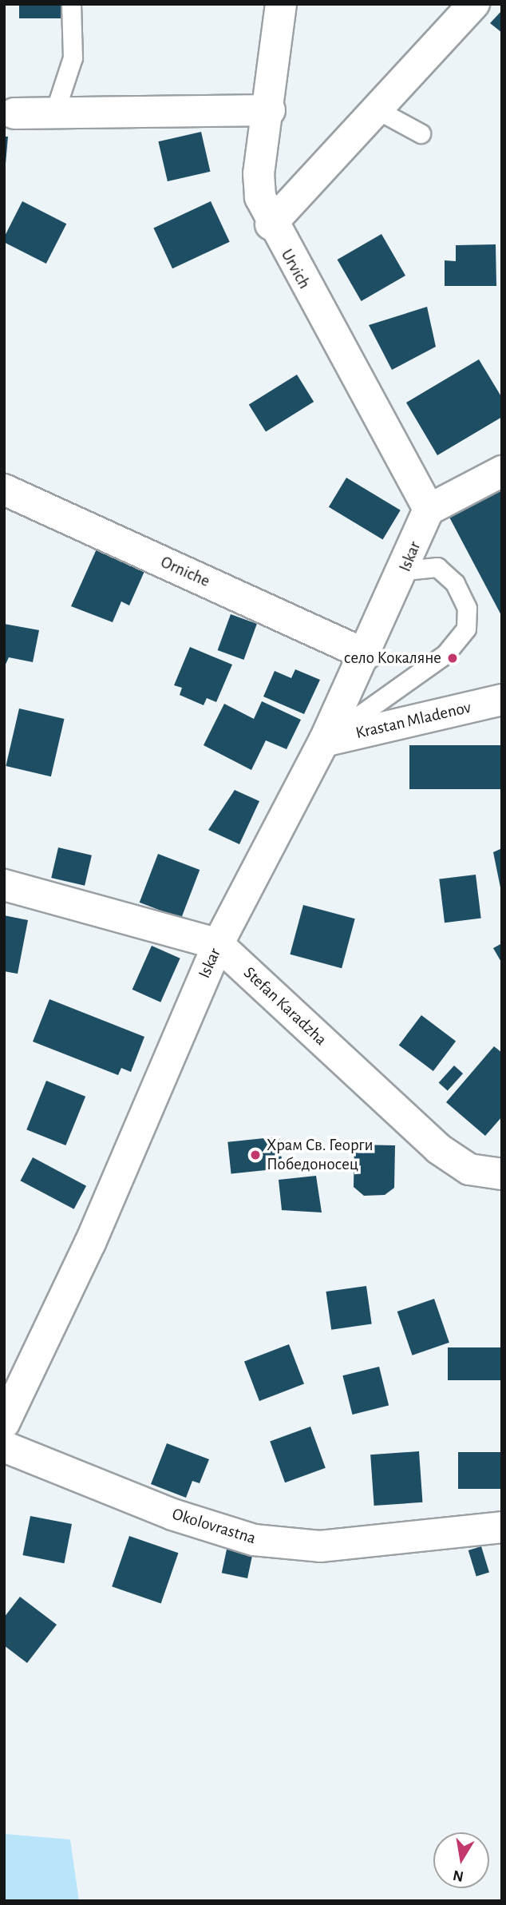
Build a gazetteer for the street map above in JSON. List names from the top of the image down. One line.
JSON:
{"streets":{"street":["Urvich","Iskar","Orniche","Krastan Mladenov","Stefan Karadzha","Okolovrastna"]},"crossings":[["Urvich","Iskar"],["Iskar","Orniche"],["Iskar","Krastan Mladenov"],["Iskar","Stefan Karadzha"]],"places":["село Кокаляне","Храм Св. Георги Победоносец"],"north":"bottom"}
